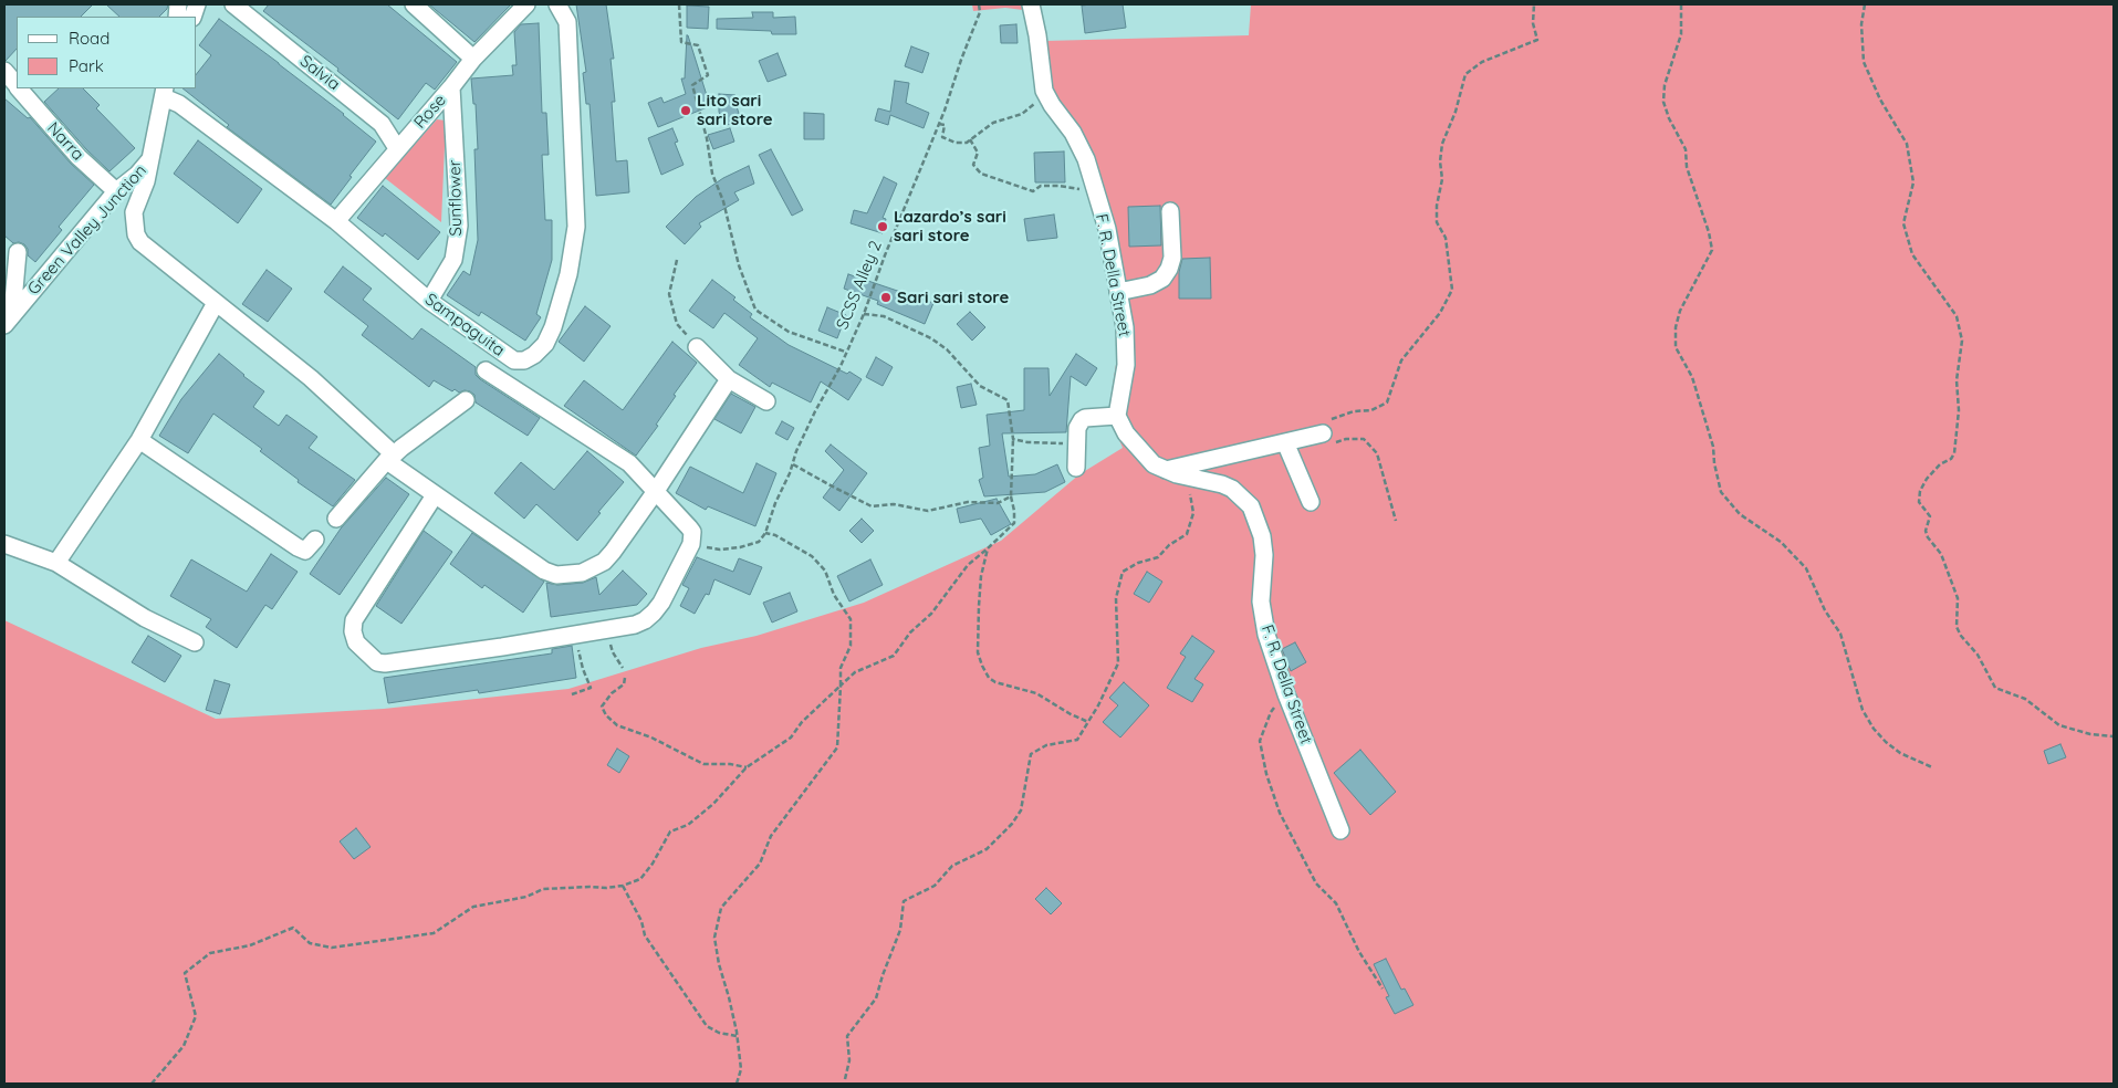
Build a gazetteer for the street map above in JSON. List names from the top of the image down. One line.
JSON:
{"streets":{"street":["Salvia","Rose","Narra","Sunflower","Green Valley Junction","F. R. Della Street","Sampaguita"],"path":["SCSS Alley 2"]},"crossings":[["Salvia","Rose"],["Rose","Sunflower"],["Rose","Sampaguita"],["Narra","Green Valley Junction"],["Sunflower","Sampaguita"],["Green Valley Junction","Sampaguita"]],"places":["Lito sari sari store","Lazardo’s sari sari store","Sari sari store"],"legend":["Road","Park"]}
